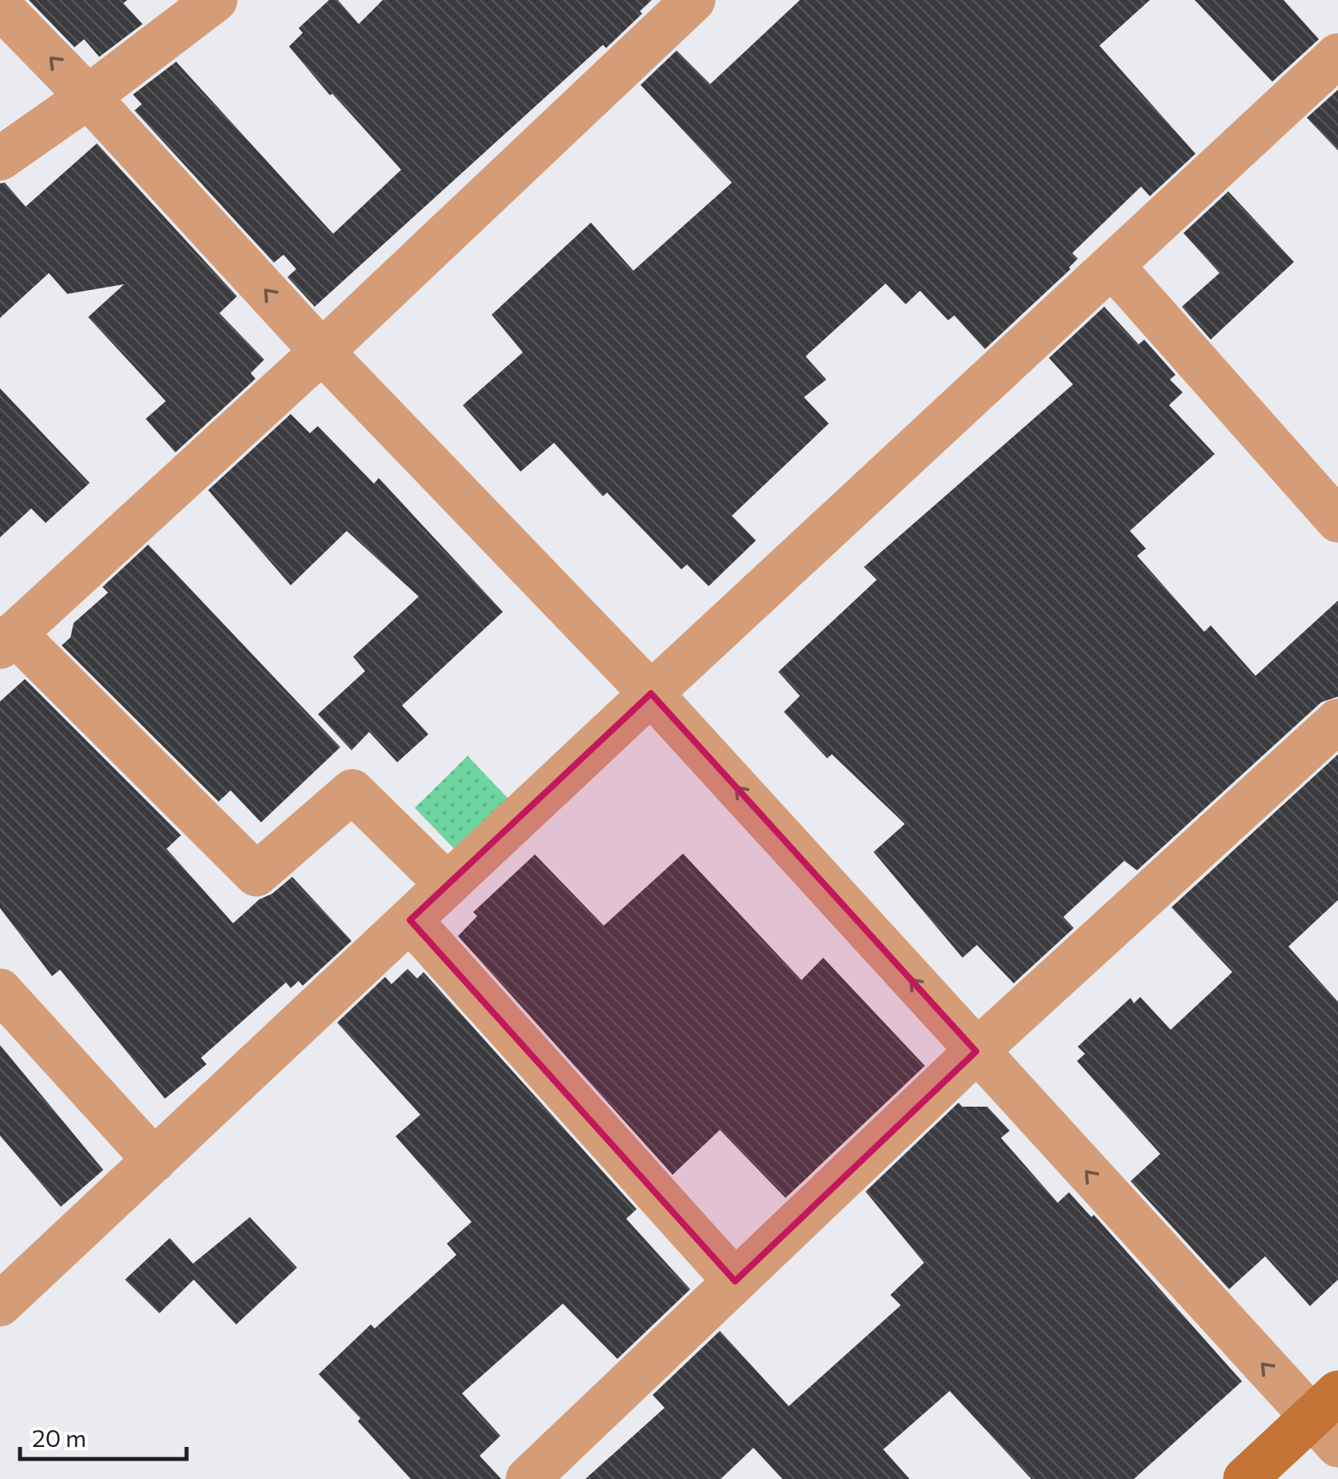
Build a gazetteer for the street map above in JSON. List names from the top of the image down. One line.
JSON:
{"scale_bar":"20 m"}
